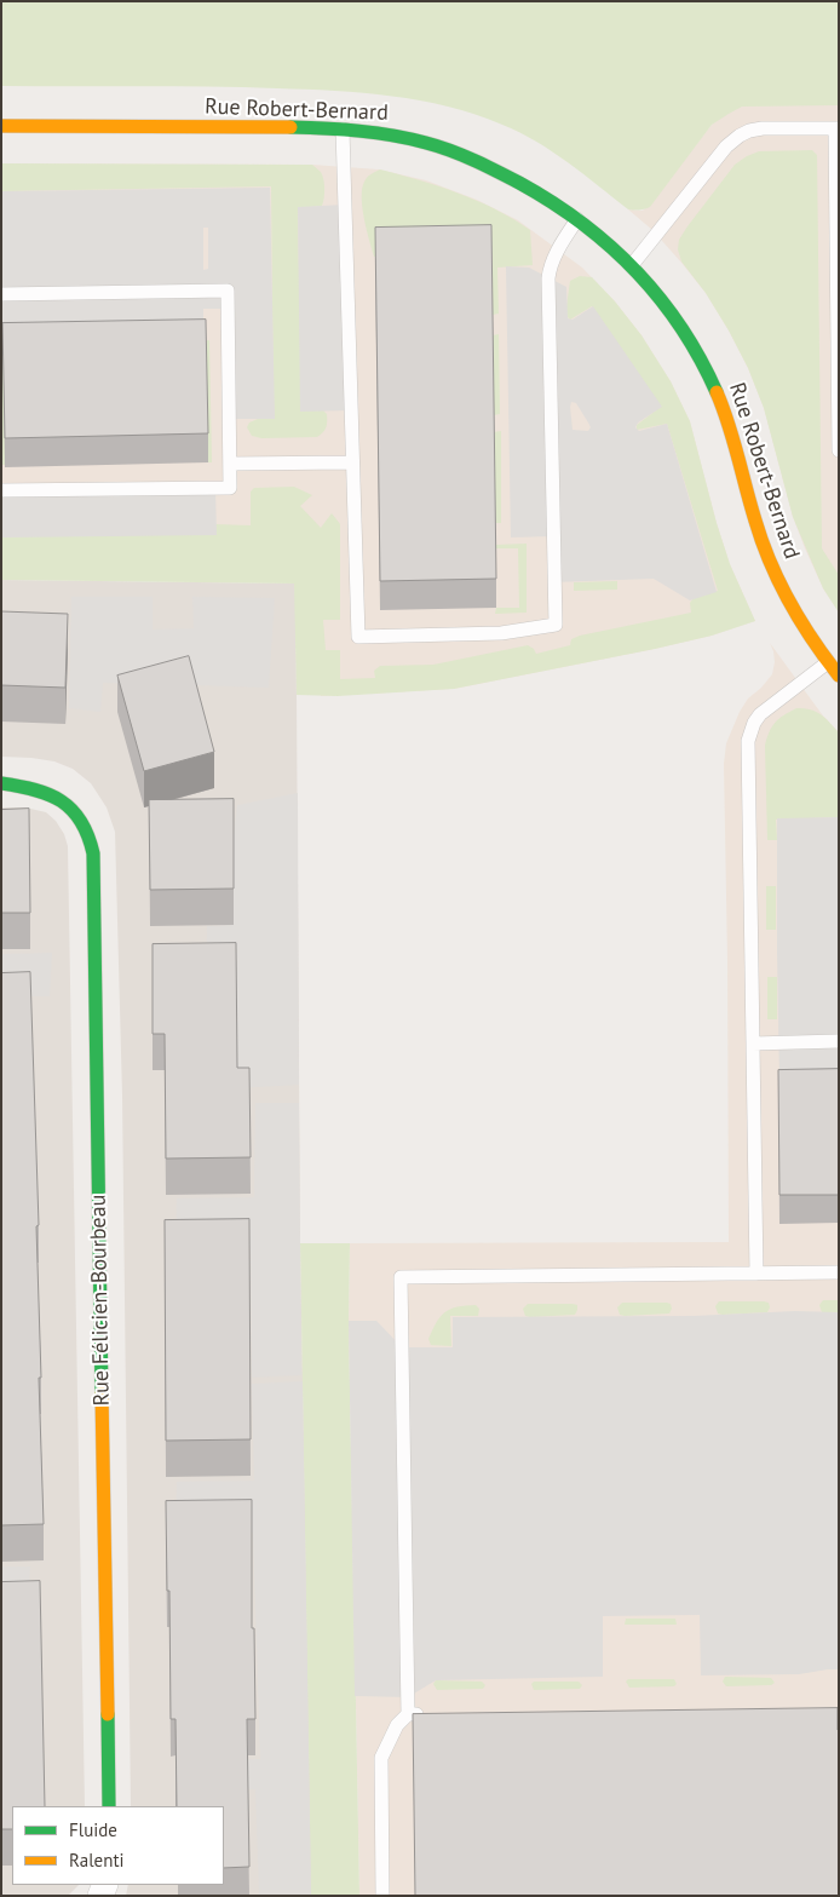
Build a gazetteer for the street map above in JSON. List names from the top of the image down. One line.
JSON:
{"streets":{"street":["Rue Robert-Bernard","Rue Félicien-Bourbeau"]},"legend":["Fluide","Ralenti"]}
